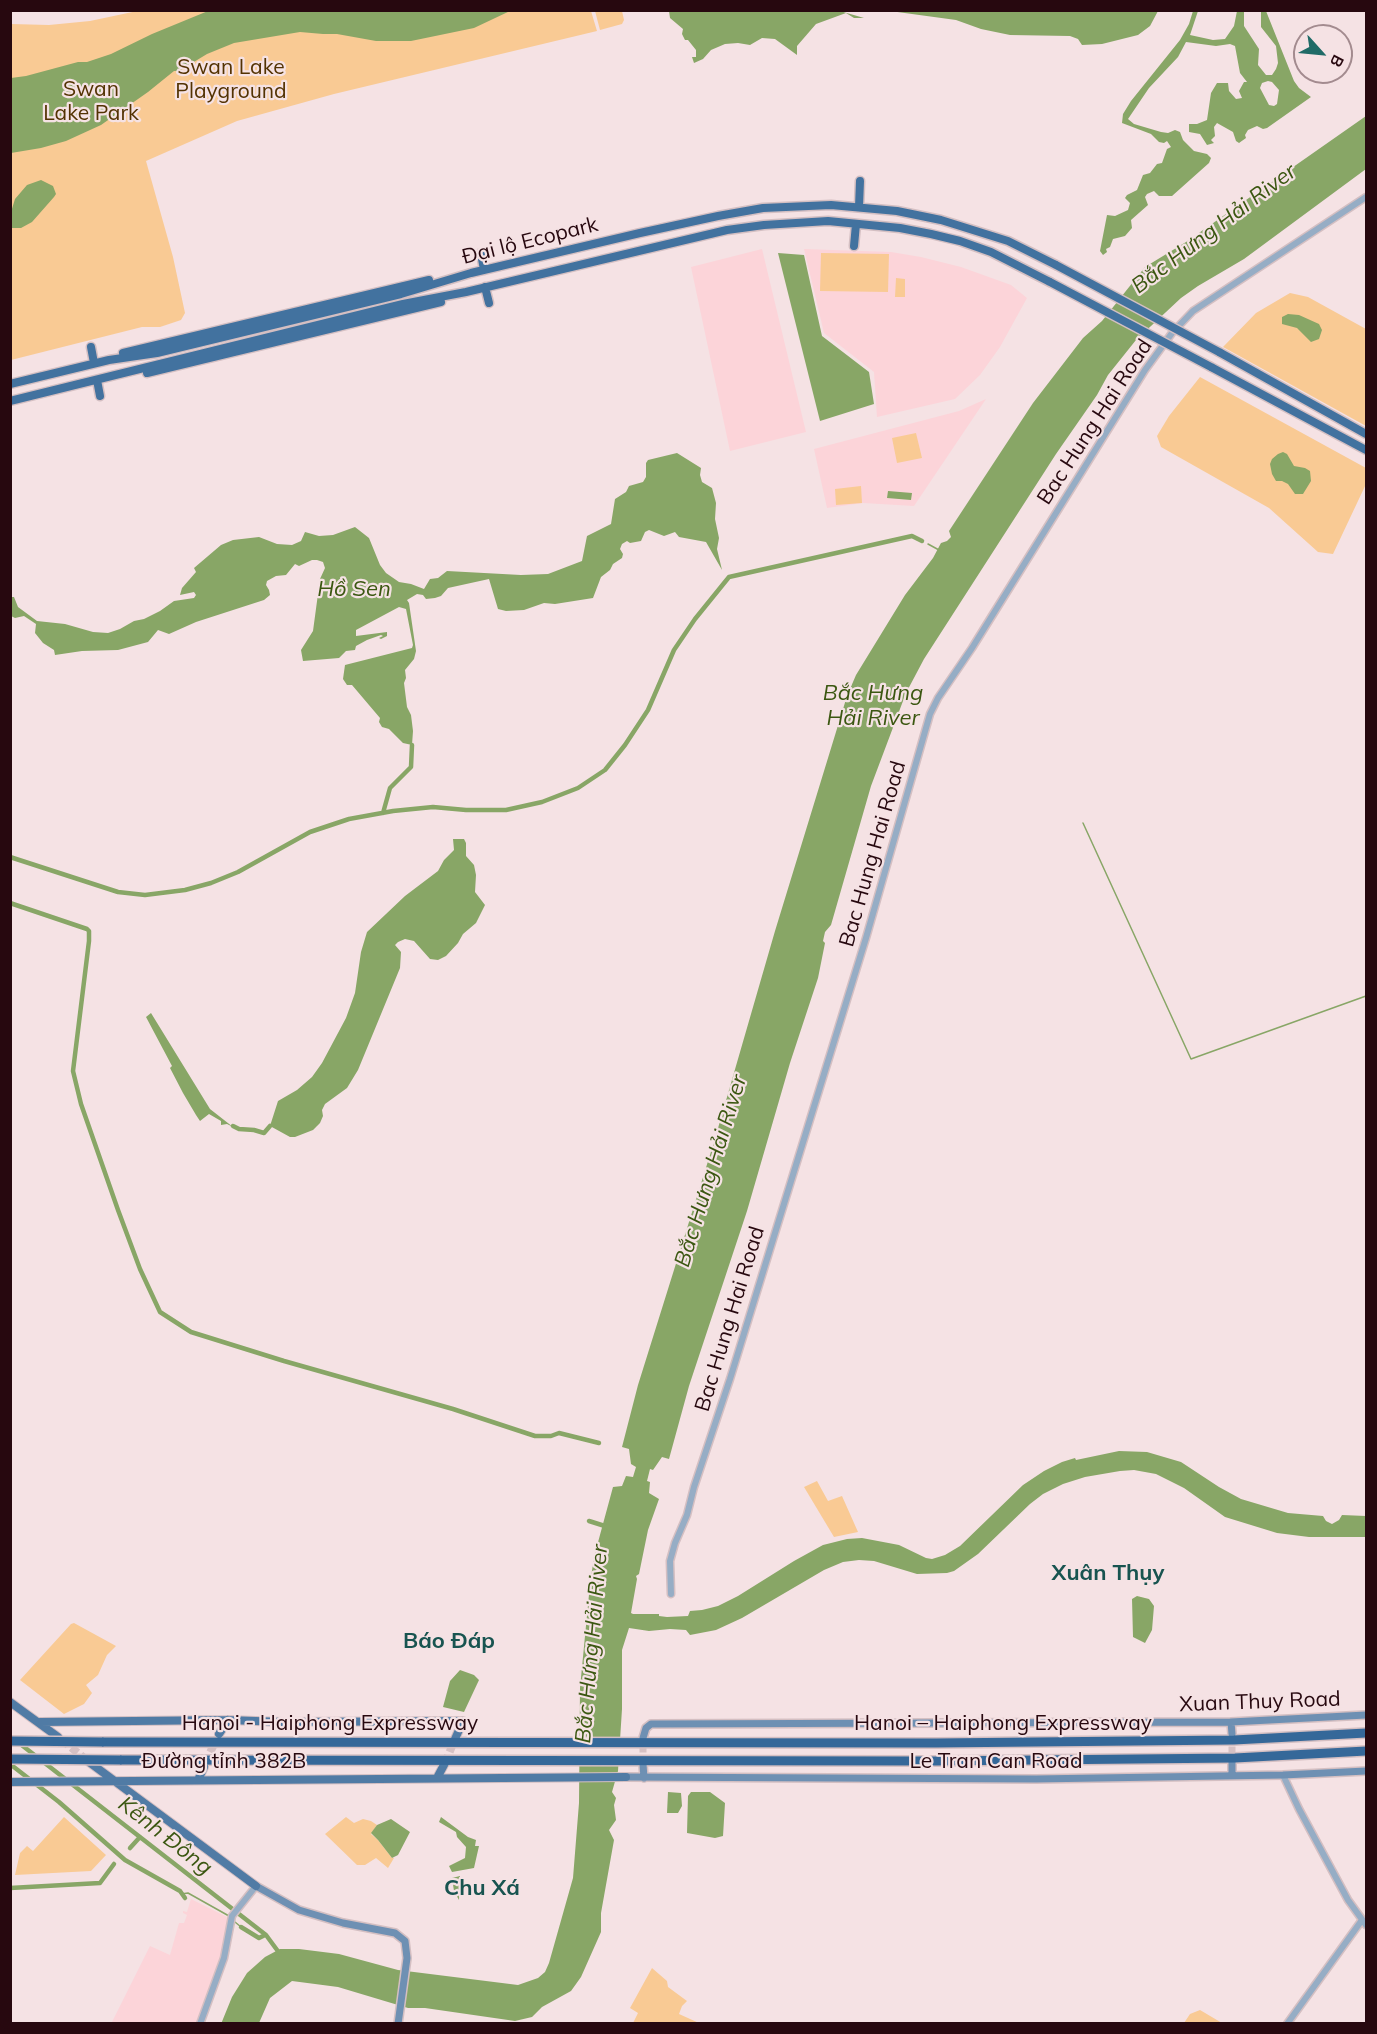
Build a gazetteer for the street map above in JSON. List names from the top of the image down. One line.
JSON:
{"streets":{"highway":["Đại lộ Ecopark","Hanoi - Haiphong Expressway","Hanoi – Haiphong Expressway"],"main road":["Xuan Thuy Road","Đường tỉnh 382B","Le Tran Can Road"],"street":["Bac Hung Hai Road"]},"crossings":[["Xuan Thuy Road","Hanoi – Haiphong Expressway"],["Hanoi - Haiphong Expressway","Hanoi – Haiphong Expressway"],["Đường tỉnh 382B","Le Tran Can Road"]],"districts":["Xuân Thụy","Báo Đáp","Chu Xá"],"water":["Bắc Hưng Hải River","Hồ Sen","Kênh Đông"],"parks":["Swan Lake Playground","Swan Lake Park"],"north":"bottom right"}
